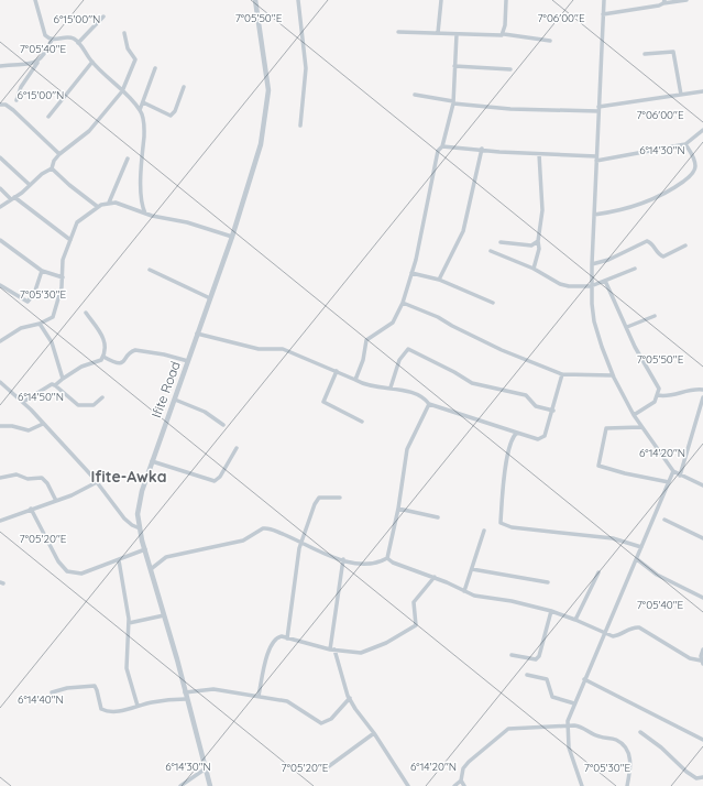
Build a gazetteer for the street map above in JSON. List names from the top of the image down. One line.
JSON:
{"streets":{"street":["Ifite Road"]},"districts":["Ifite-Awka"],"coordinates":["7°05'50\"E","7°06'00\"E","6°15'00\"N","7°05'40\"E","6°14'30\"N","7°05'30\"E","6°14'50\"N","6°14'20\"N","7°05'20\"E","6°14'40\"N"]}
